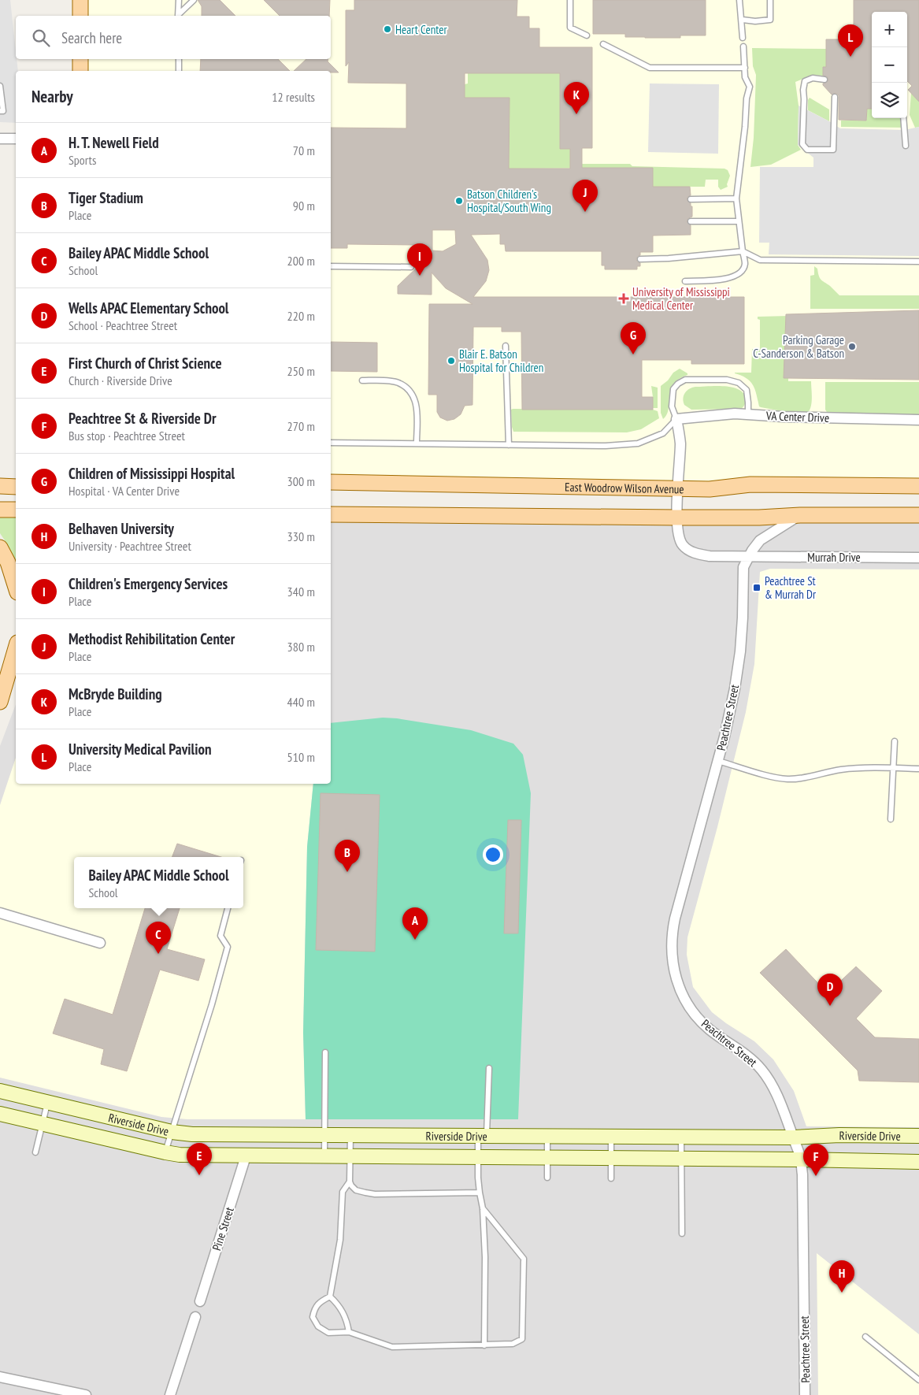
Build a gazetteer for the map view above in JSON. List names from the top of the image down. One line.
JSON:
{"streets":{"main road":["East Woodrow Wilson Avenue"],"street":["VA Center Drive","Murrah Drive","Peachtree Street","Riverside Drive","Pine Street"]},"crossings":[["Murrah Drive","Peachtree Street"],["Peachtree Street","Riverside Drive"],["Riverside Drive","Pine Street"]],"places":{"other":["Heart Center","Batson Children's Hospital/South Wing","Parking Garage C-Sanderson & Batson","Blair E. Batson Hospital for Children"],"health":["University of Mississippi Medical Center"],"transit":["Peachtree St & Murrah Dr"]},"page":{"map_buttons":["+","−"],"search":"Search here","pins":["L","K","J","I","G","B","A","C","D","E","F","H"],"heading":["Nearby","12 results"],"list":[{"mark":"A","name":"H. T. Newell Field","note":"Sports","value":"70 m"},{"mark":"B","name":"Tiger Stadium","note":"Place","value":"90 m"},{"mark":"C","name":"Bailey APAC Middle School","note":"School","value":"200 m"},{"mark":"D","name":"Wells APAC Elementary School","note":"School · Peachtree Street","value":"220 m"},{"mark":"E","name":"First Church of Christ Science","note":"Church · Riverside Drive","value":"250 m"},{"mark":"F","name":"Peachtree St & Riverside Dr","note":"Bus stop · Peachtree Street","value":"270 m"},{"mark":"G","name":"Children of Mississippi Hospital","note":"Hospital · VA Center Drive","value":"300 m"},{"mark":"H","name":"Belhaven University","note":"University · Peachtree Street","value":"330 m"},{"mark":"I","name":"Children's Emergency Services","note":"Place","value":"340 m"},{"mark":"J","name":"Methodist Rehibilitation Center","note":"Place","value":"380 m"},{"mark":"K","name":"McBryde Building","note":"Place","value":"440 m"},{"mark":"L","name":"University Medical Pavilion","note":"Place","value":"510 m"}],"popup":["Bailey APAC Middle School","School"]}}
